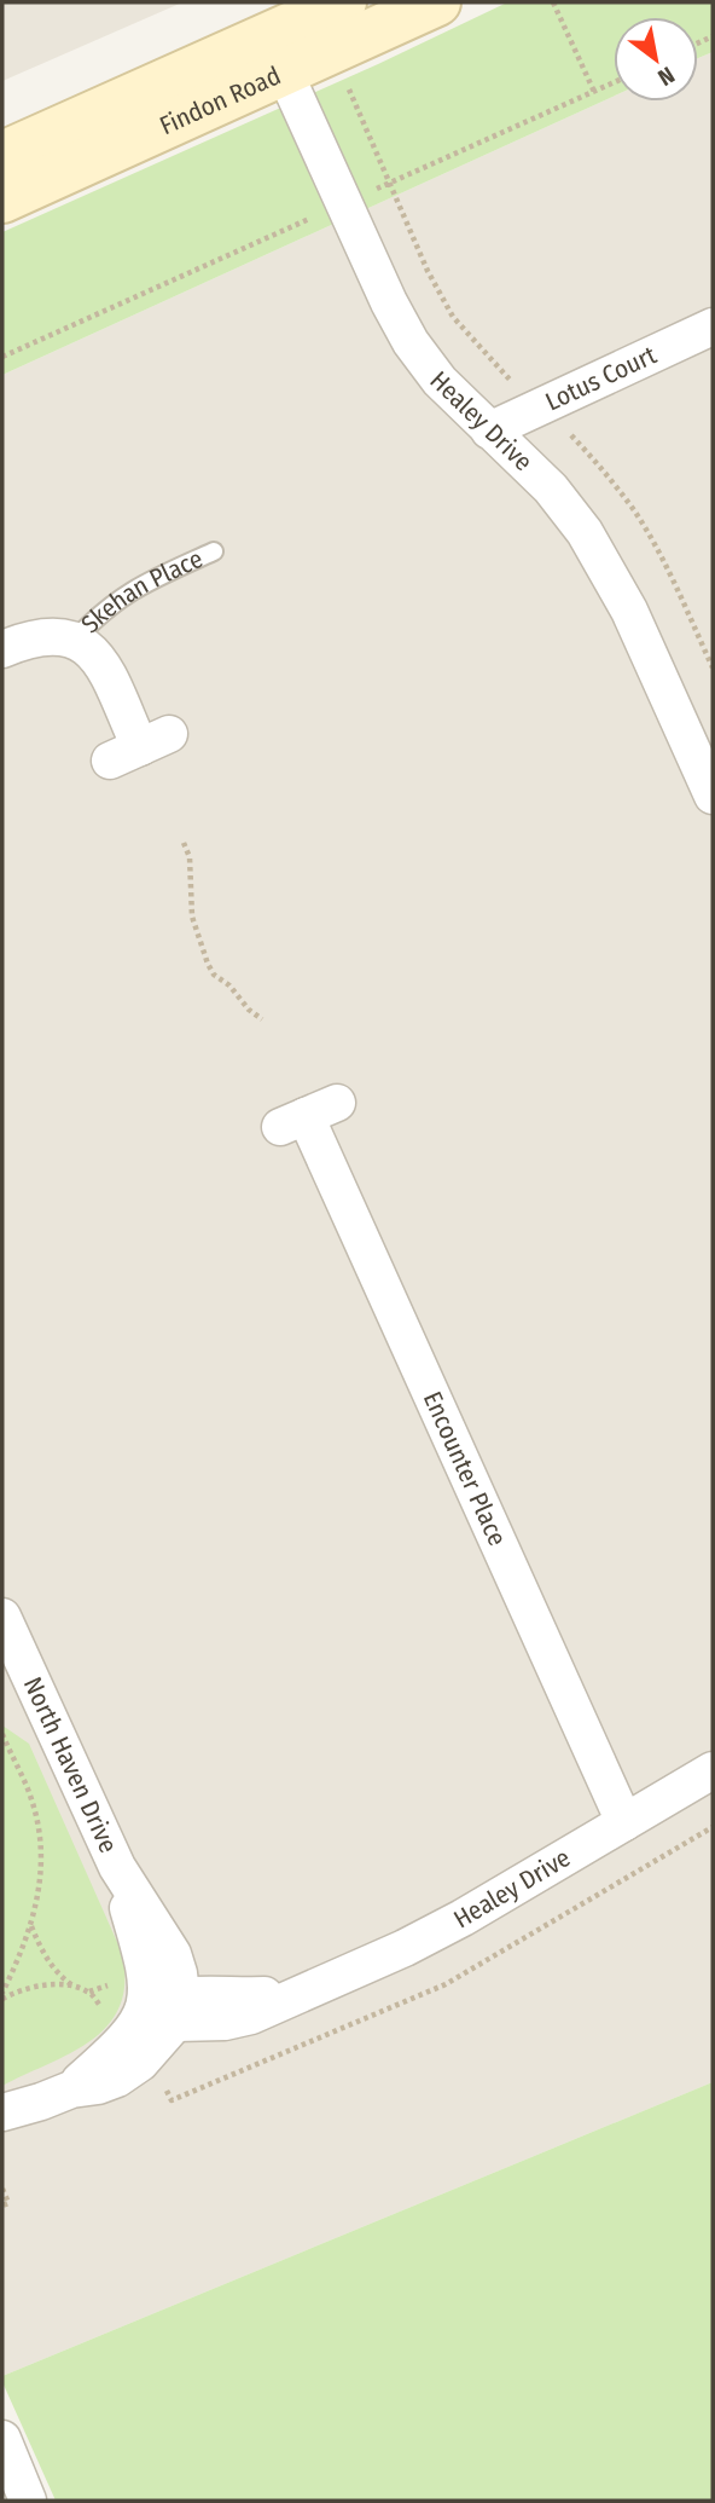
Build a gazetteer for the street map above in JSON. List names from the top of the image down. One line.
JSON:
{"streets":{"main road":["Findon Road"],"street":["Lotus Court","Healey Drive","Skehan Place","Encounter Place","North Haven Drive"]},"crossings":[["Findon Road","Healey Drive"],["Lotus Court","Healey Drive"],["Healey Drive","Encounter Place"],["Healey Drive","North Haven Drive"]],"north":"bottom right"}
